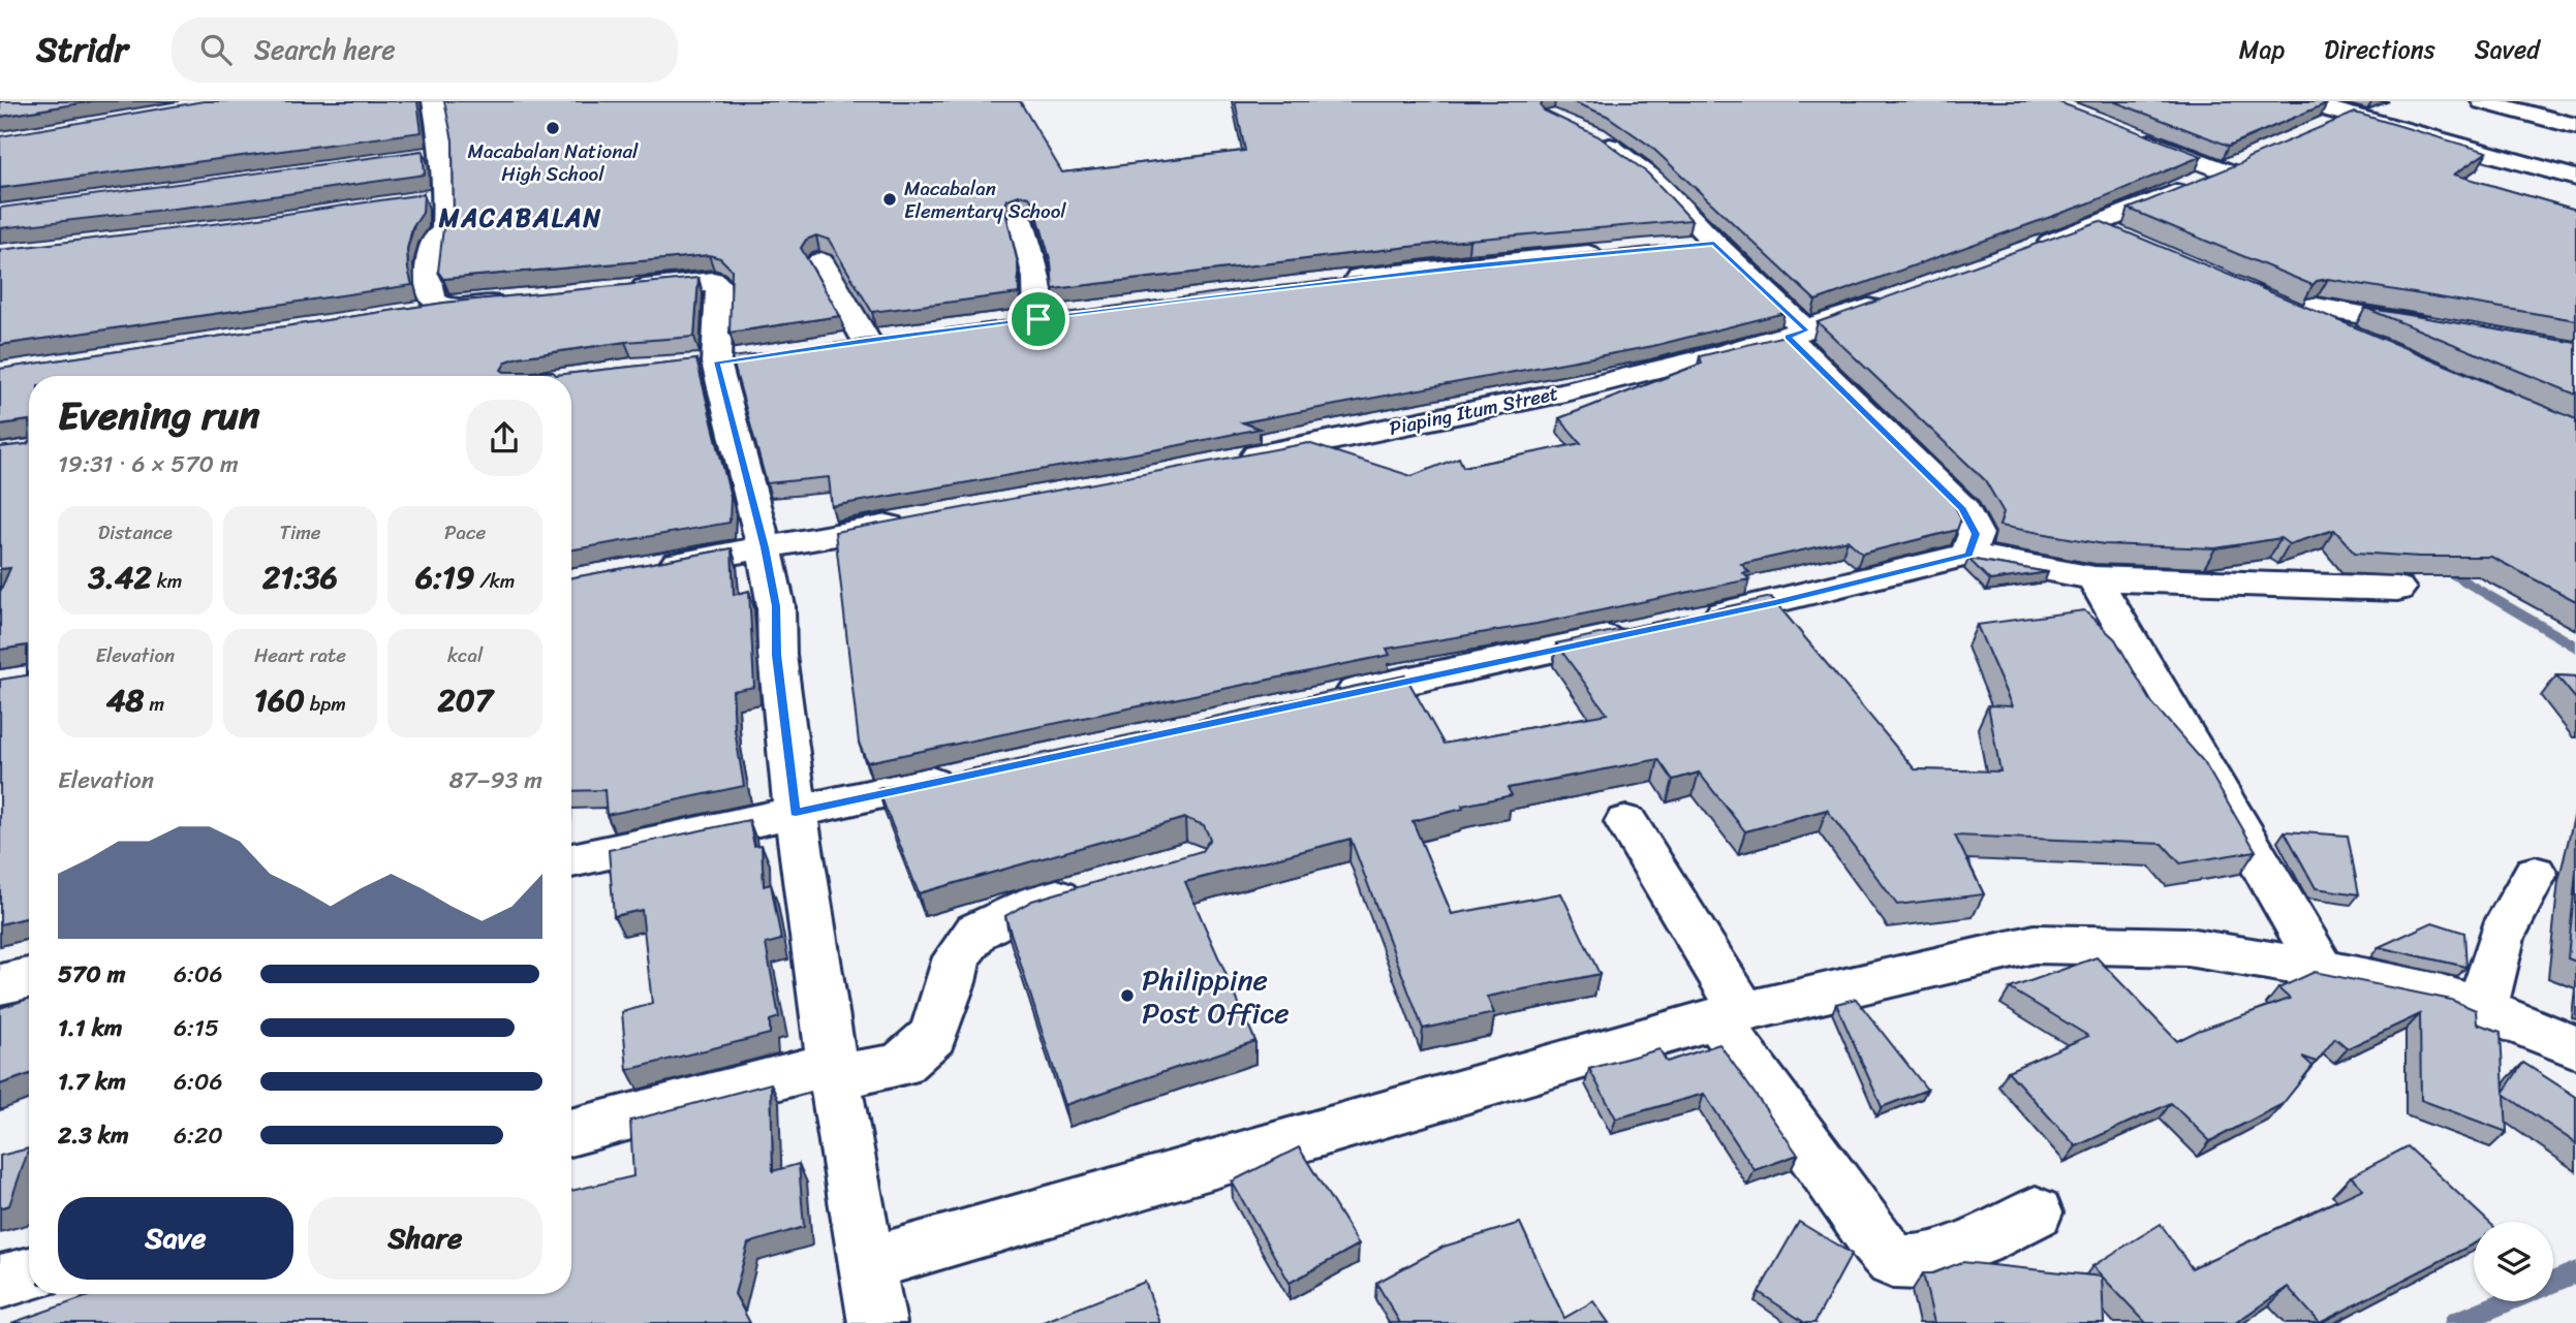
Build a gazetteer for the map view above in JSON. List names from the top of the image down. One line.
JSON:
{"streets":{"street":["Piaping Itum Street"]},"districts":["MACABALAN"],"places":["Macabalan National High School","Macabalan Elementary School","Philippine Post Office"],"page":{"header":"Stridr","search":"Search here","nav":["Map","Directions","Saved"],"heading":["Evening run","19:31 · 6 × 570 m"],"stats":[["Distance","3.42 km"],["Time","21:36"],["Pace","6:19 /km"],["Elevation","48 m"],["Heart rate","160 bpm"],["kcal","207"]],"chart":["Elevation","87–93 m"],"list":[{"name":"570 m","note":"6:06"},{"name":"1.1 km","note":"6:15"},{"name":"1.7 km","note":"6:06"},{"name":"2.3 km","note":"6:20"}],"buttons":["Save","Share"]}}
